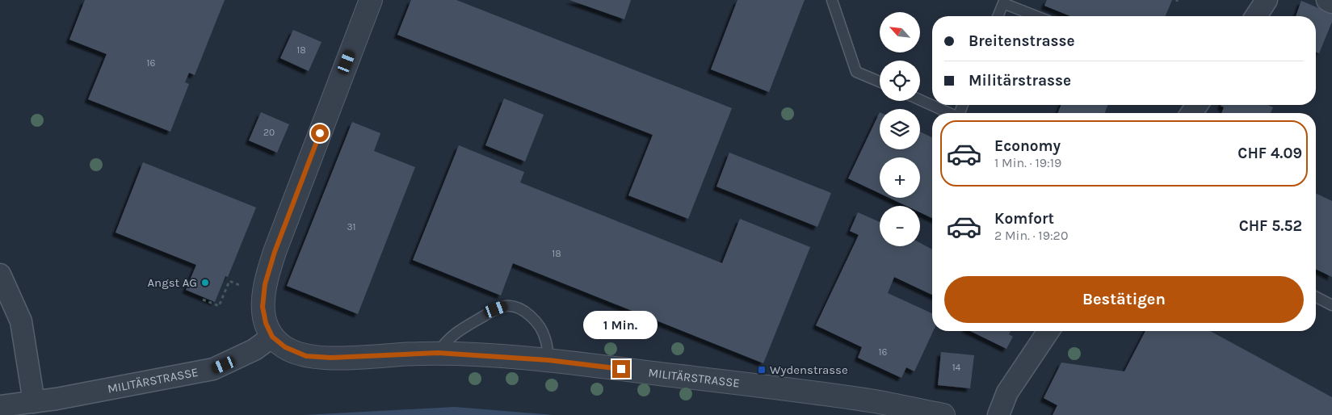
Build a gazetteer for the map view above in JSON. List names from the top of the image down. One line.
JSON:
{"streets":{"street":["MILITÄRSTRASSE"]},"places":{"other":["Angst AG"],"transit":["Wydenstrasse"]},"house_numbers":["18","16","20","31","18","16","14"],"north":"top left","page":{"map_buttons":["+","−"],"banner":["Breitenstrasse","Militärstrasse"],"list":[{"name":"Economy","note":"1 Min. · 19:19","value":"CHF 4.09"},{"name":"Komfort","note":"2 Min. · 19:20","value":"CHF 5.52"}],"buttons":"Bestätigen","bubble":"1 Min."}}
